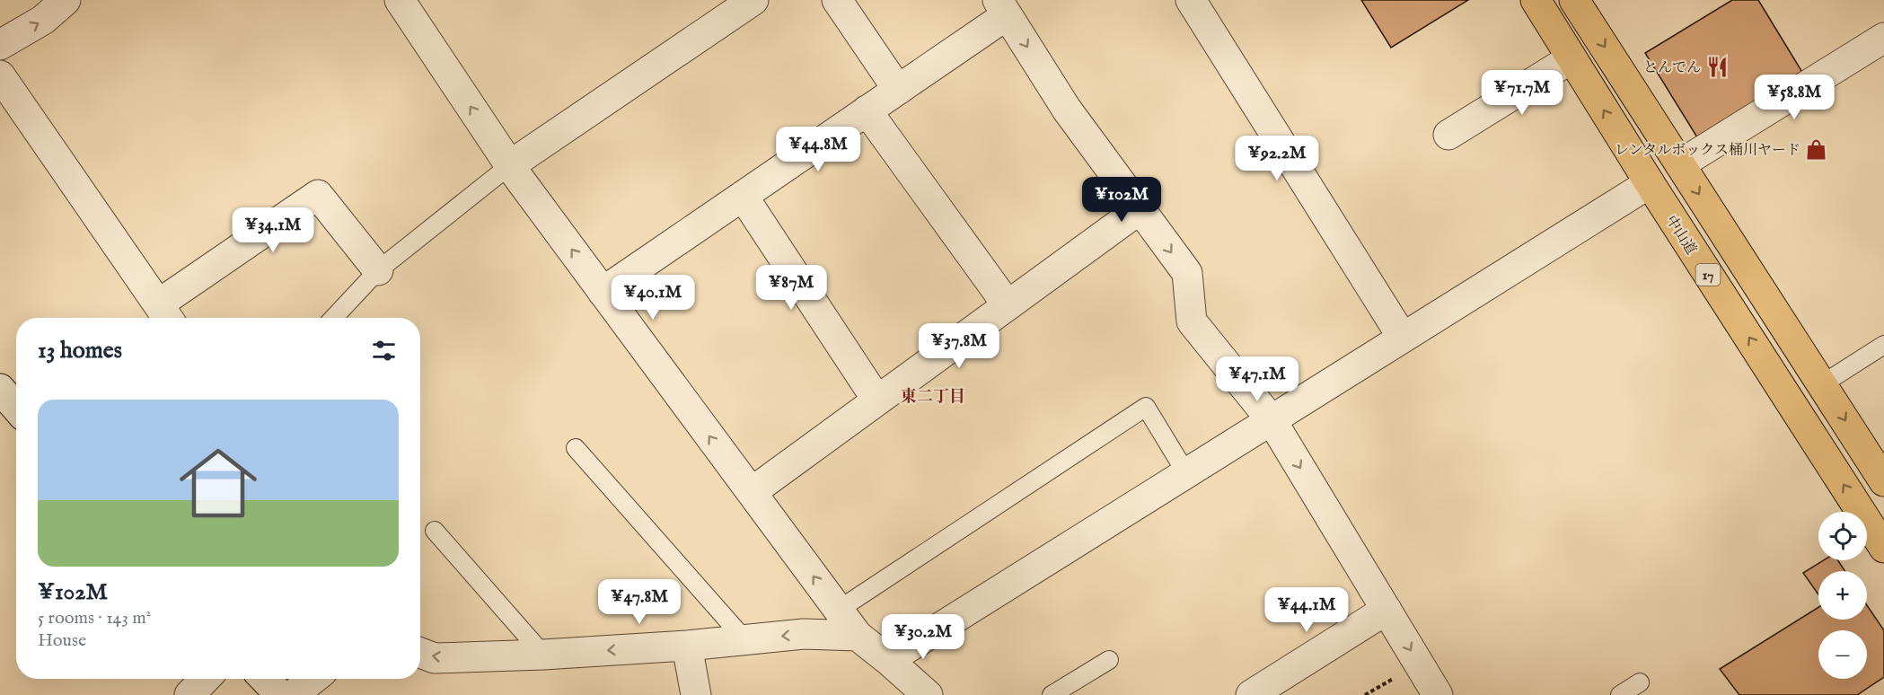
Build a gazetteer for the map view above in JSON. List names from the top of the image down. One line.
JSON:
{"streets":{"highway":["中山道","17"]},"districts":["東二丁目"],"places":{"restaurant":["とんでん"],"shop":["レンタルボックス桶川ヤード"]},"page":{"price":["¥71.7M","¥58.8M","¥44.8M","¥92.2M","¥102M","¥34.1M","¥87M","¥40.1M","¥37.8M","¥47.1M","¥47.8M","¥44.1M","¥30.2M"],"heading":"13 homes","list":[{"name":"¥102M","note":"5 rooms · 143 m² · House"}],"map_buttons":["+","−"]}}
